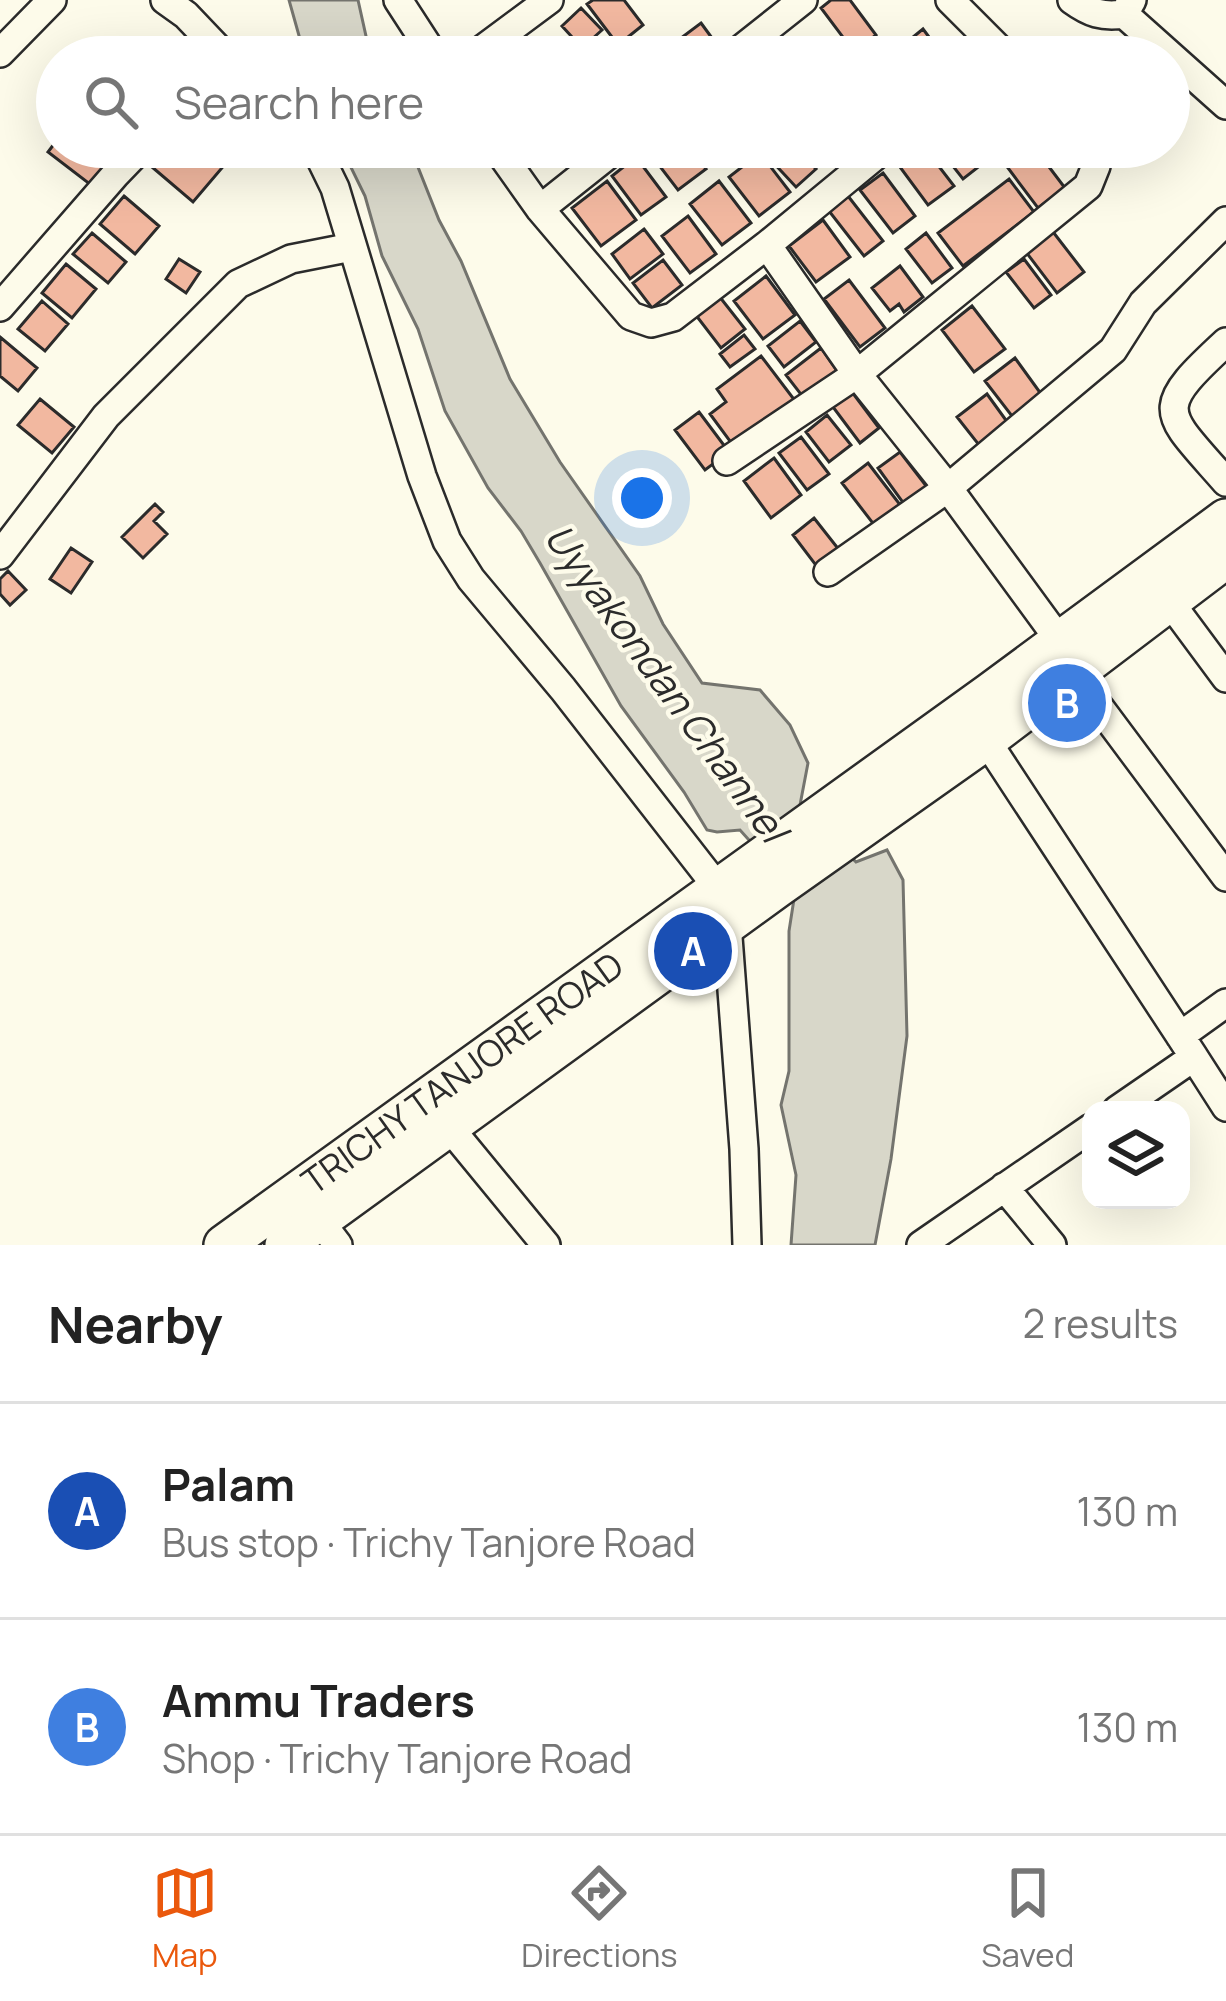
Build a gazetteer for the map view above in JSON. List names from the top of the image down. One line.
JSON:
{"streets":{"highway":["TRICHY TANJORE ROAD"]},"water":["Uyyakondan Channel"],"page":{"search":"Search here","pins":["B","A"],"heading":["Nearby","2 results"],"list":[{"mark":"A","name":"Palam","note":"Bus stop · Trichy Tanjore Road","value":"130 m"},{"mark":"B","name":"Ammu Traders","note":"Shop · Trichy Tanjore Road","value":"130 m"}],"nav":["Map","Directions","Saved"]}}
